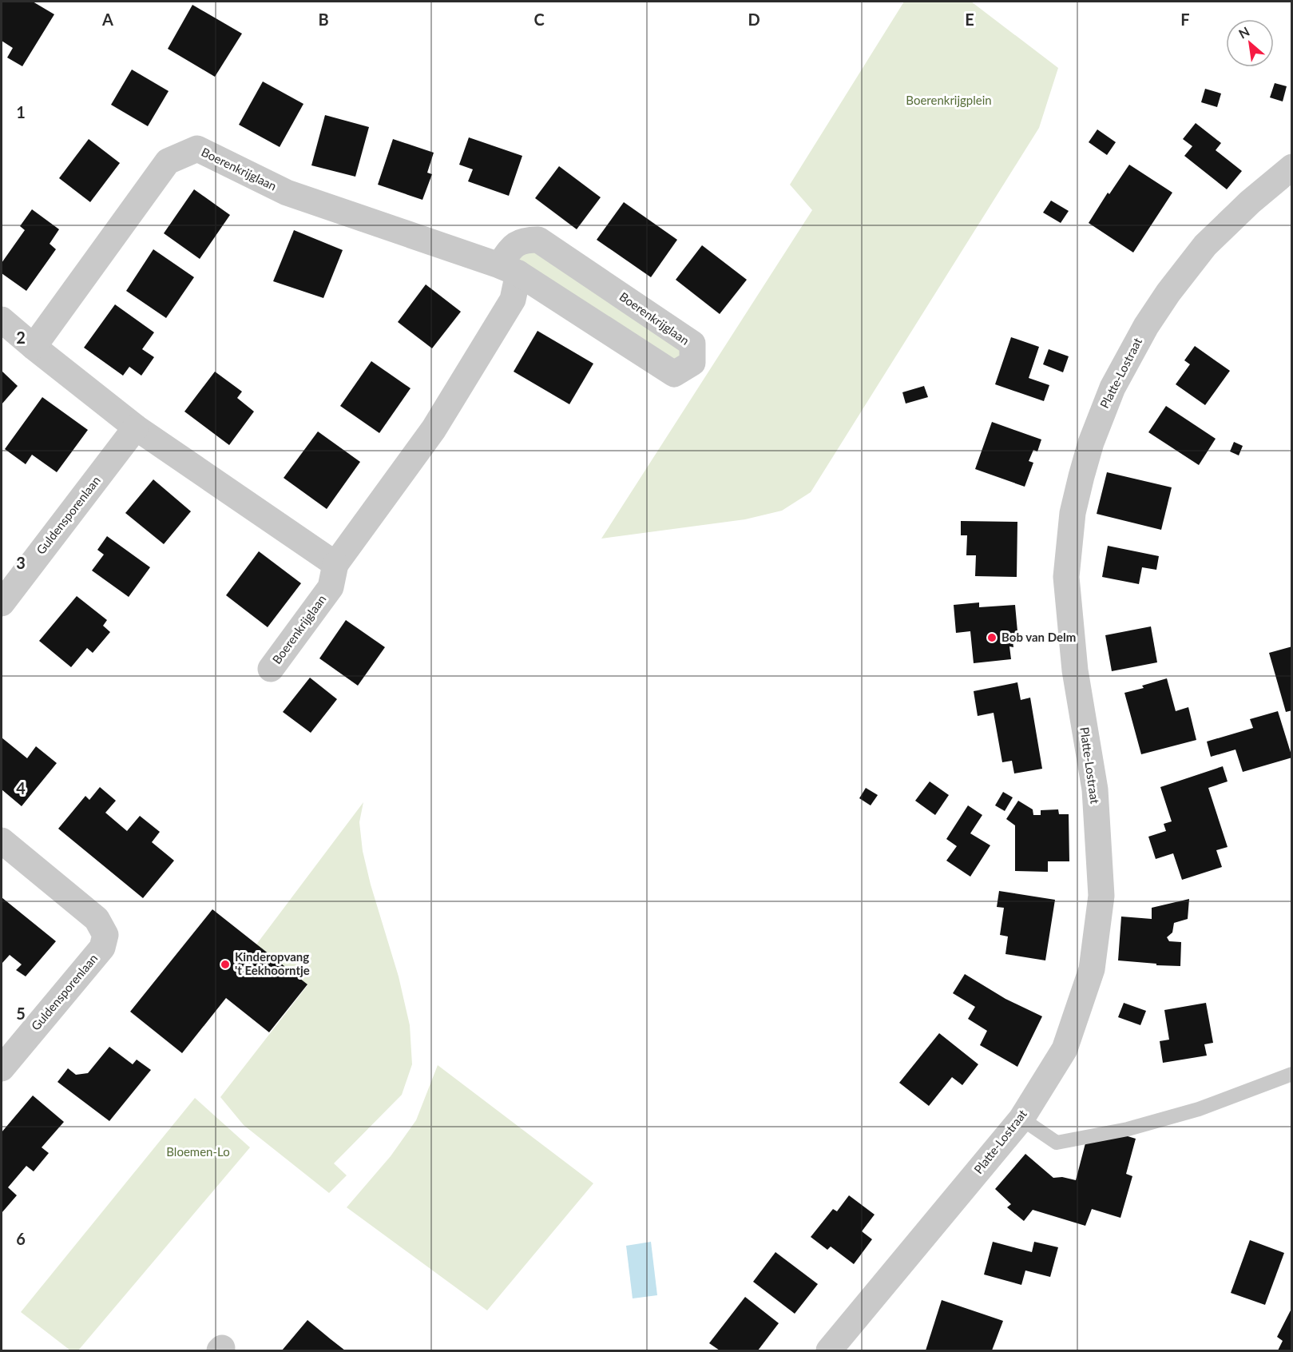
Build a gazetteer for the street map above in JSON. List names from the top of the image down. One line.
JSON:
{"streets":{"street":["Boerenkrijglaan","Platte-Lostraat","Guldensporenlaan"]},"parks":["Boerenkrijgplein","Bloemen-Lo"],"places":["Bob van Delm","Kinderopvang 't Eekhoorntje"],"north":"top left","grid":{"columns":["A","B","C","D","E","F"],"rows":["1","2","3","4","5","6"]}}
